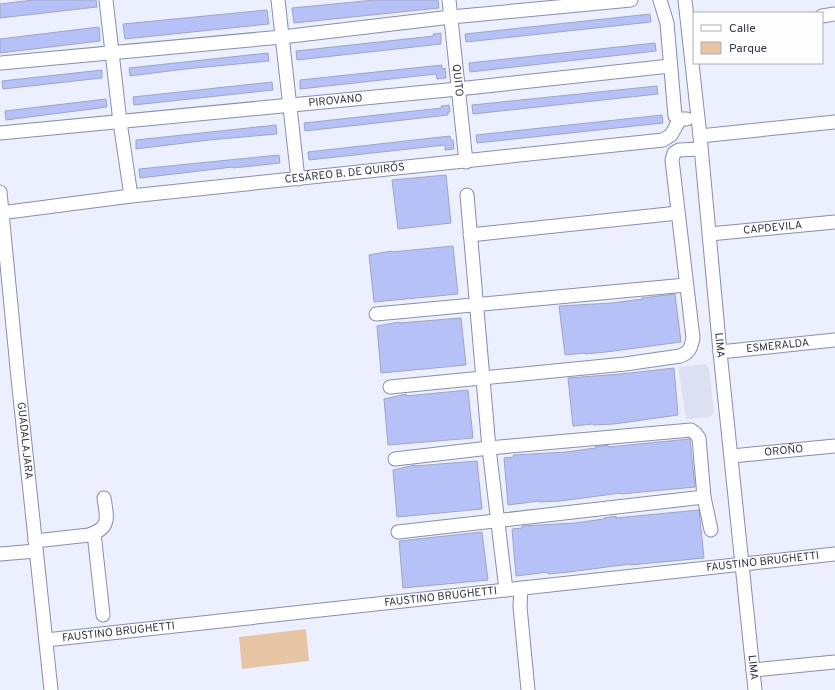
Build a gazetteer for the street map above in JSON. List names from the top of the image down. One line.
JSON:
{"streets":{"street":["QUITO","PIROVANO","CESÁREO B. DE QUIRÓS","CAPDEVILA","LIMA","ESMERALDA","GUADALAJARA","OROÑO","FAUSTINO BRUGHETTI"]},"crossings":[["QUITO","PIROVANO"],["QUITO","CESÁREO B. DE QUIRÓS"],["CESÁREO B. DE QUIRÓS","GUADALAJARA"],["CAPDEVILA","LIMA"],["LIMA","ESMERALDA"],["LIMA","OROÑO"],["LIMA","FAUSTINO BRUGHETTI"],["GUADALAJARA","FAUSTINO BRUGHETTI"]],"legend":["Calle","Parque"]}
